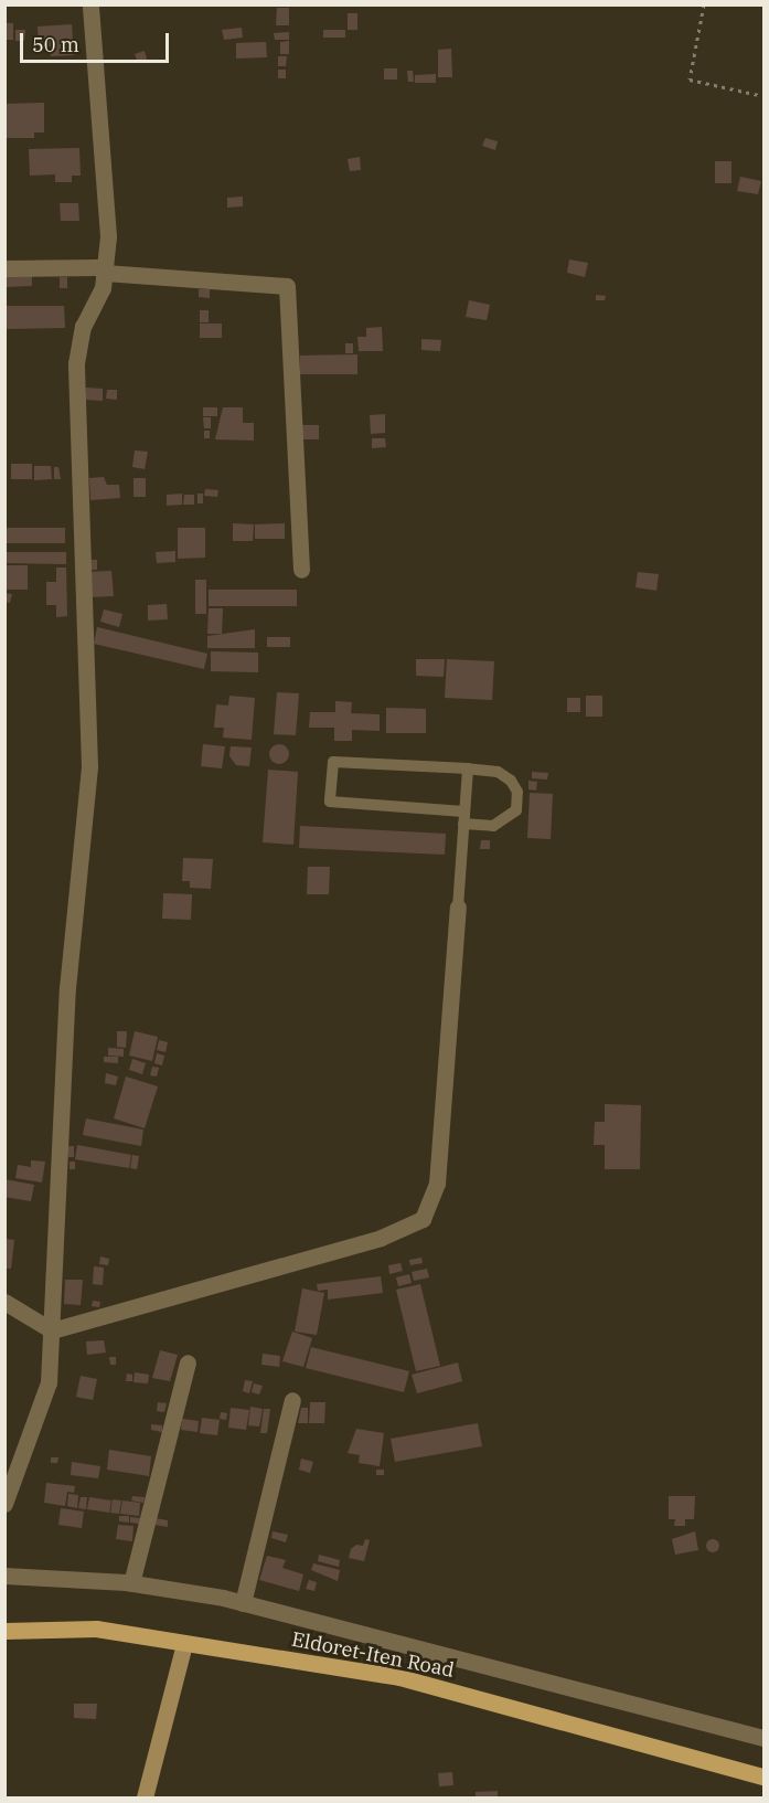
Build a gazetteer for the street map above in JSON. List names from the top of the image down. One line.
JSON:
{"streets":{"main road":["Eldoret-Iten Road"]},"scale_bar":"50 m"}
